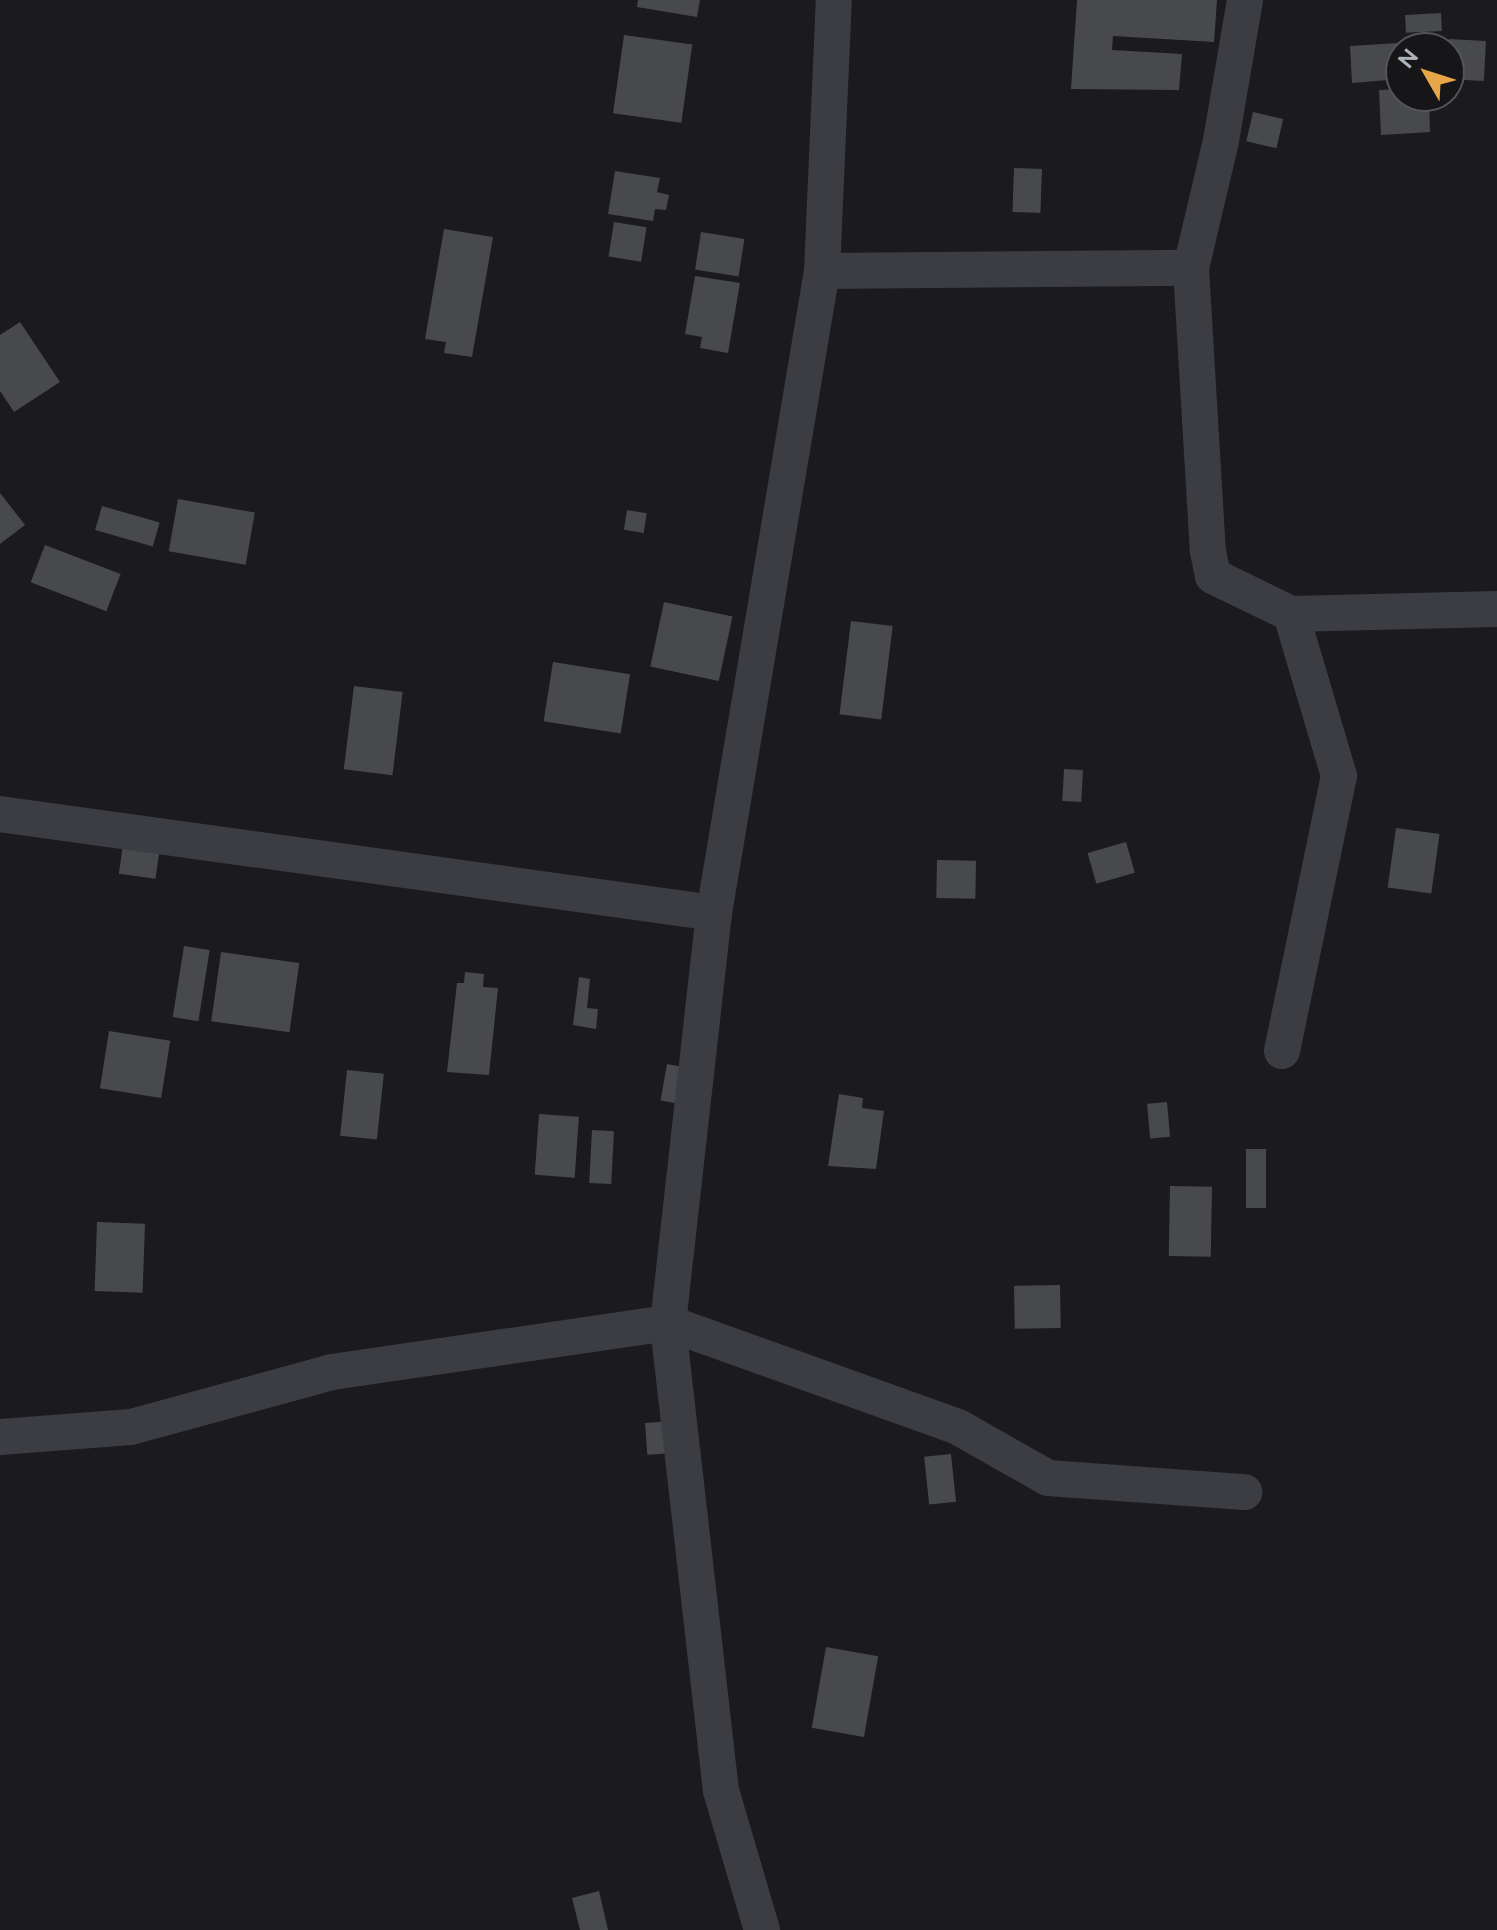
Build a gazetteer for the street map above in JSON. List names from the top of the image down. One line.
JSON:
{"north":"top left"}
